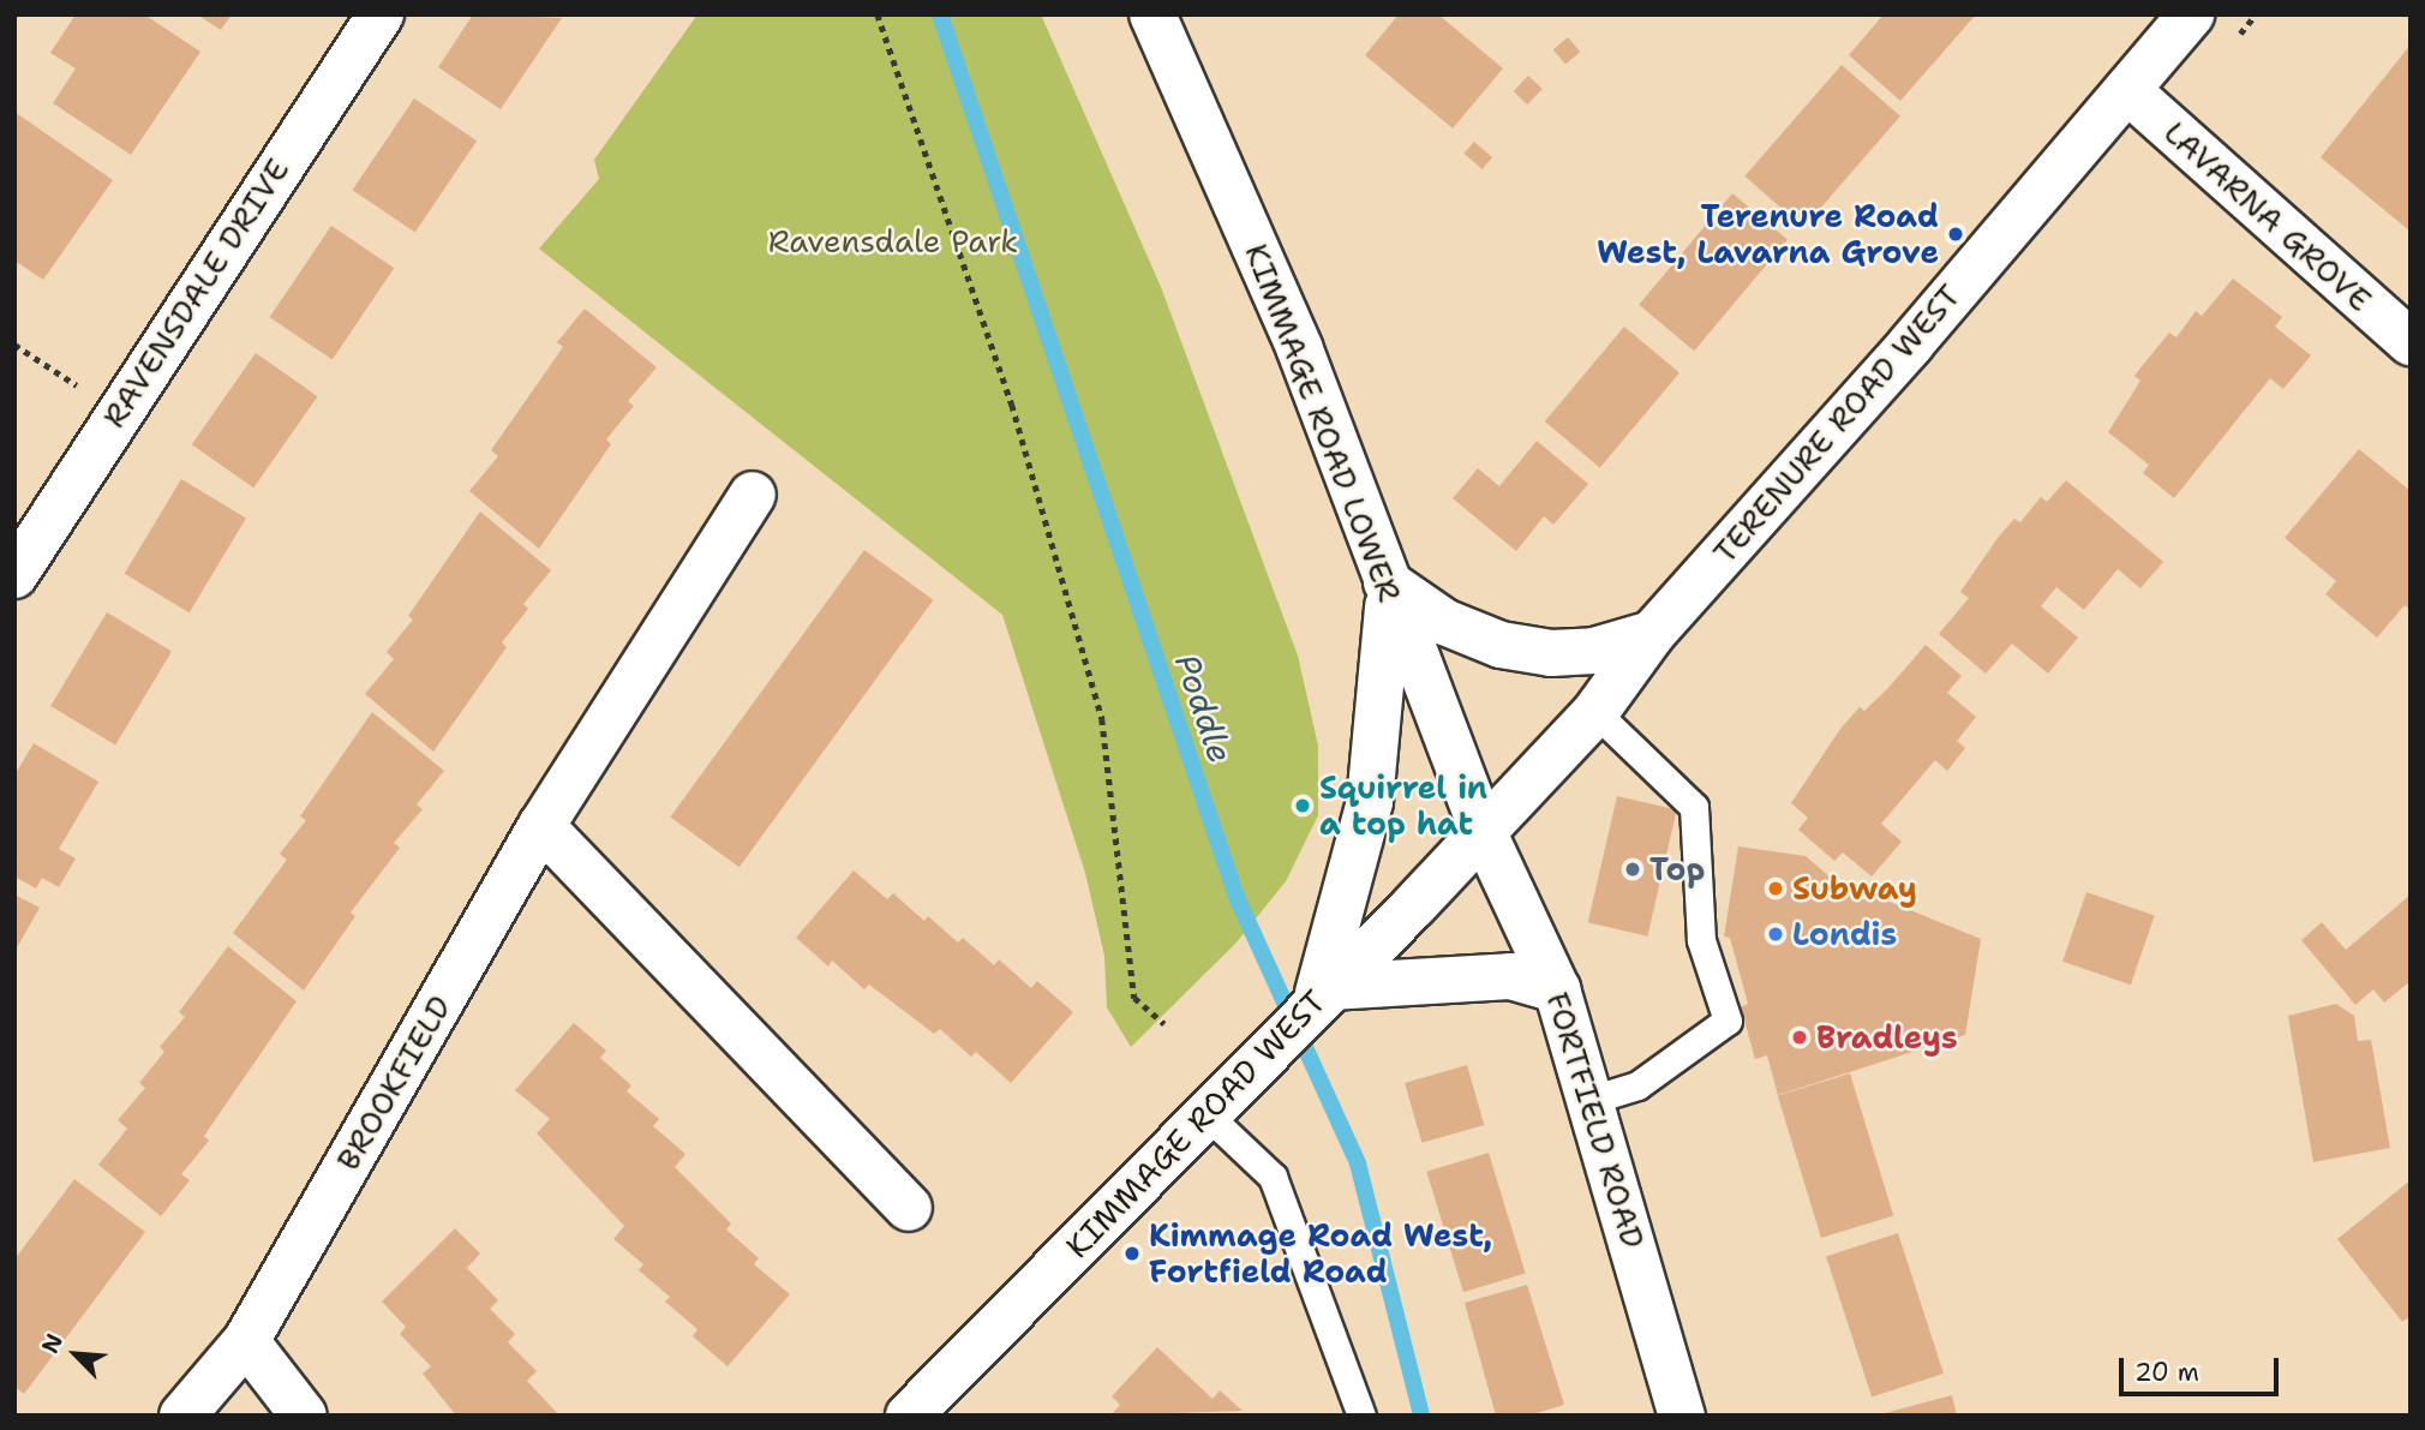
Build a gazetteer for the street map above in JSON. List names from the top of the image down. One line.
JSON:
{"streets":{"main road":["LAVARNA GROVE","RAVENSDALE DRIVE","KIMMAGE ROAD LOWER","TERENURE ROAD WEST","BROOKFIELD","FORTFIELD ROAD","KIMMAGE ROAD WEST"]},"crossings":[["LAVARNA GROVE","TERENURE ROAD WEST"],["KIMMAGE ROAD LOWER","TERENURE ROAD WEST"],["KIMMAGE ROAD LOWER","FORTFIELD ROAD"],["KIMMAGE ROAD LOWER","KIMMAGE ROAD WEST"],["TERENURE ROAD WEST","FORTFIELD ROAD"],["TERENURE ROAD WEST","KIMMAGE ROAD WEST"],["FORTFIELD ROAD","KIMMAGE ROAD WEST"]],"water":["Poddle"],"parks":["Ravensdale Park"],"places":["Terenure Road West, Lavarna Grove","Squirrel in a top hat","Top","Subway","Londis","Bradleys","Kimmage Road West, Fortfield Road"],"scale_bar":"20 m","north":"top left"}
